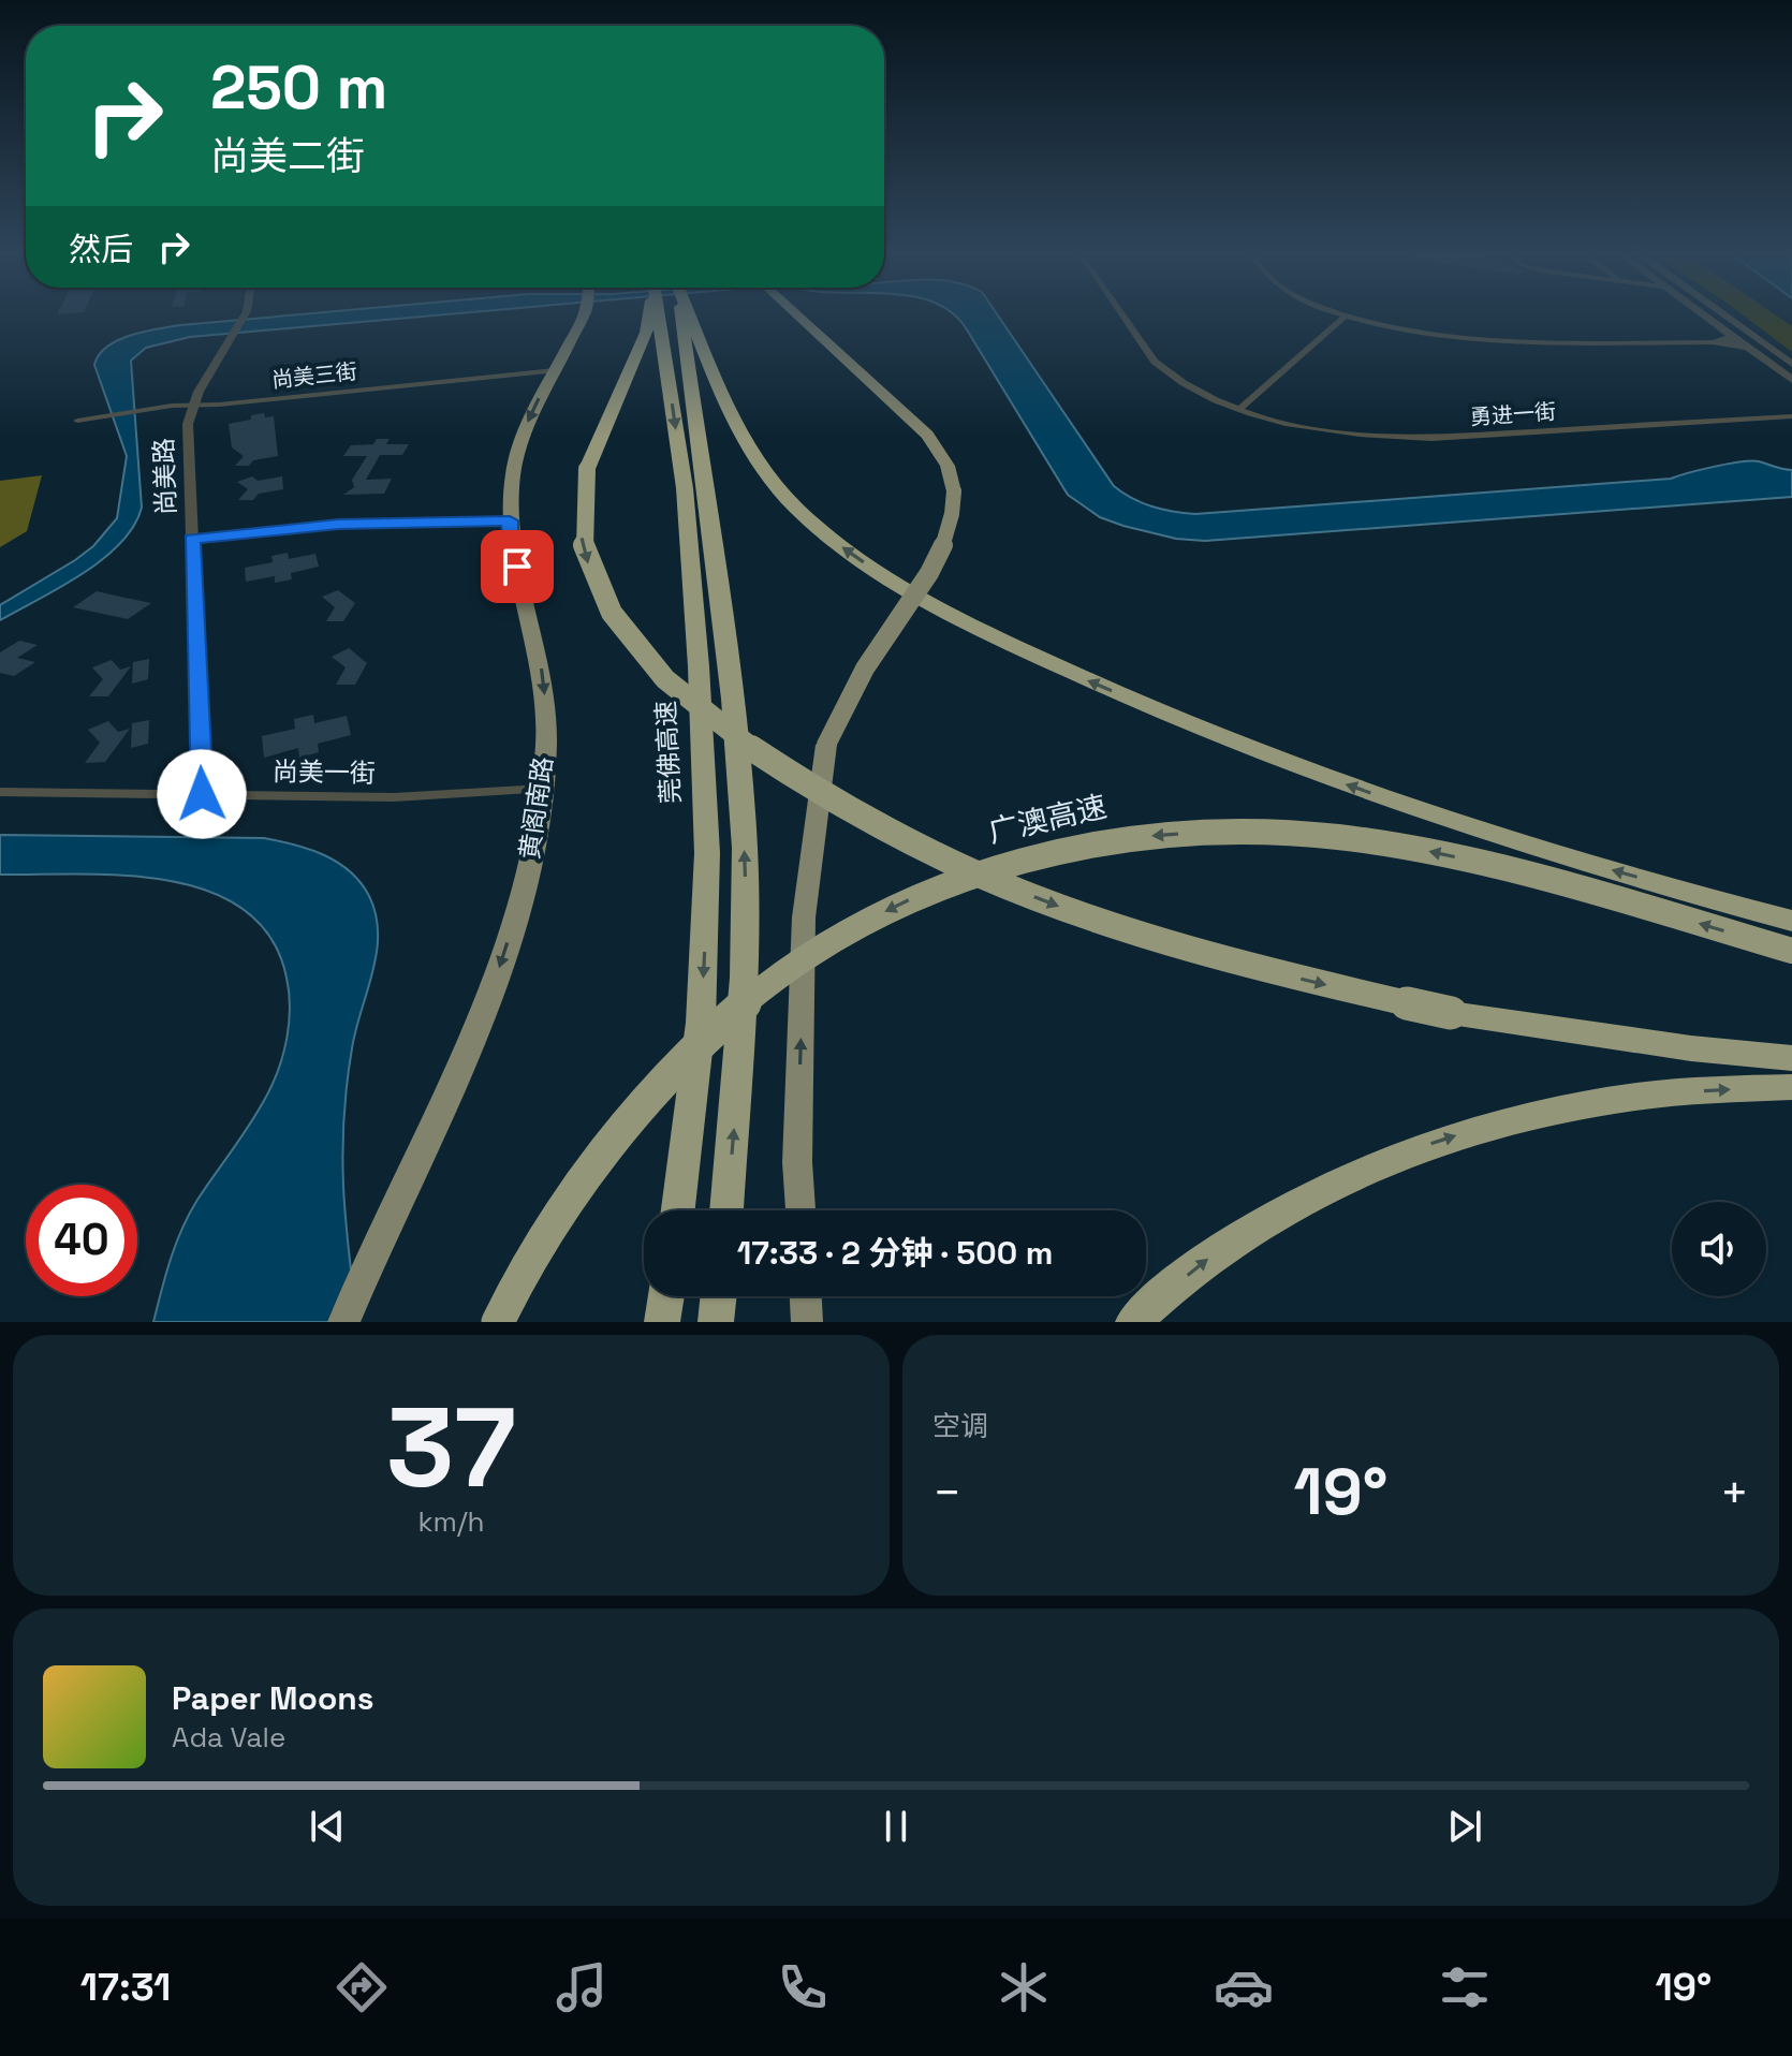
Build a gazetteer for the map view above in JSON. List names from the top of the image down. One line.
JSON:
{"streets":{"highway":["莞佛高速","广澳高速"],"main road":["黄阁南路"],"street":["尚美三街","勇进一街","尚美路","尚美一街"]},"crossings":[["尚美三街","尚美路"],["尚美三街","黄阁南路"],["尚美路","尚美一街"],["尚美一街","黄阁南路"]],"one_way":["黄阁南路","广澳高速"],"page":{"turn":["250 m","尚美二街"],"then":"然后","limit":"40","trip":"17:33 · 2 分钟 · 500 m","tile":[["37","km/h"],"空调"],"heat":["−","19°","+"],"song":["Paper Moons","Ada Vale"],"tabs":["17:31","19°"]}}
